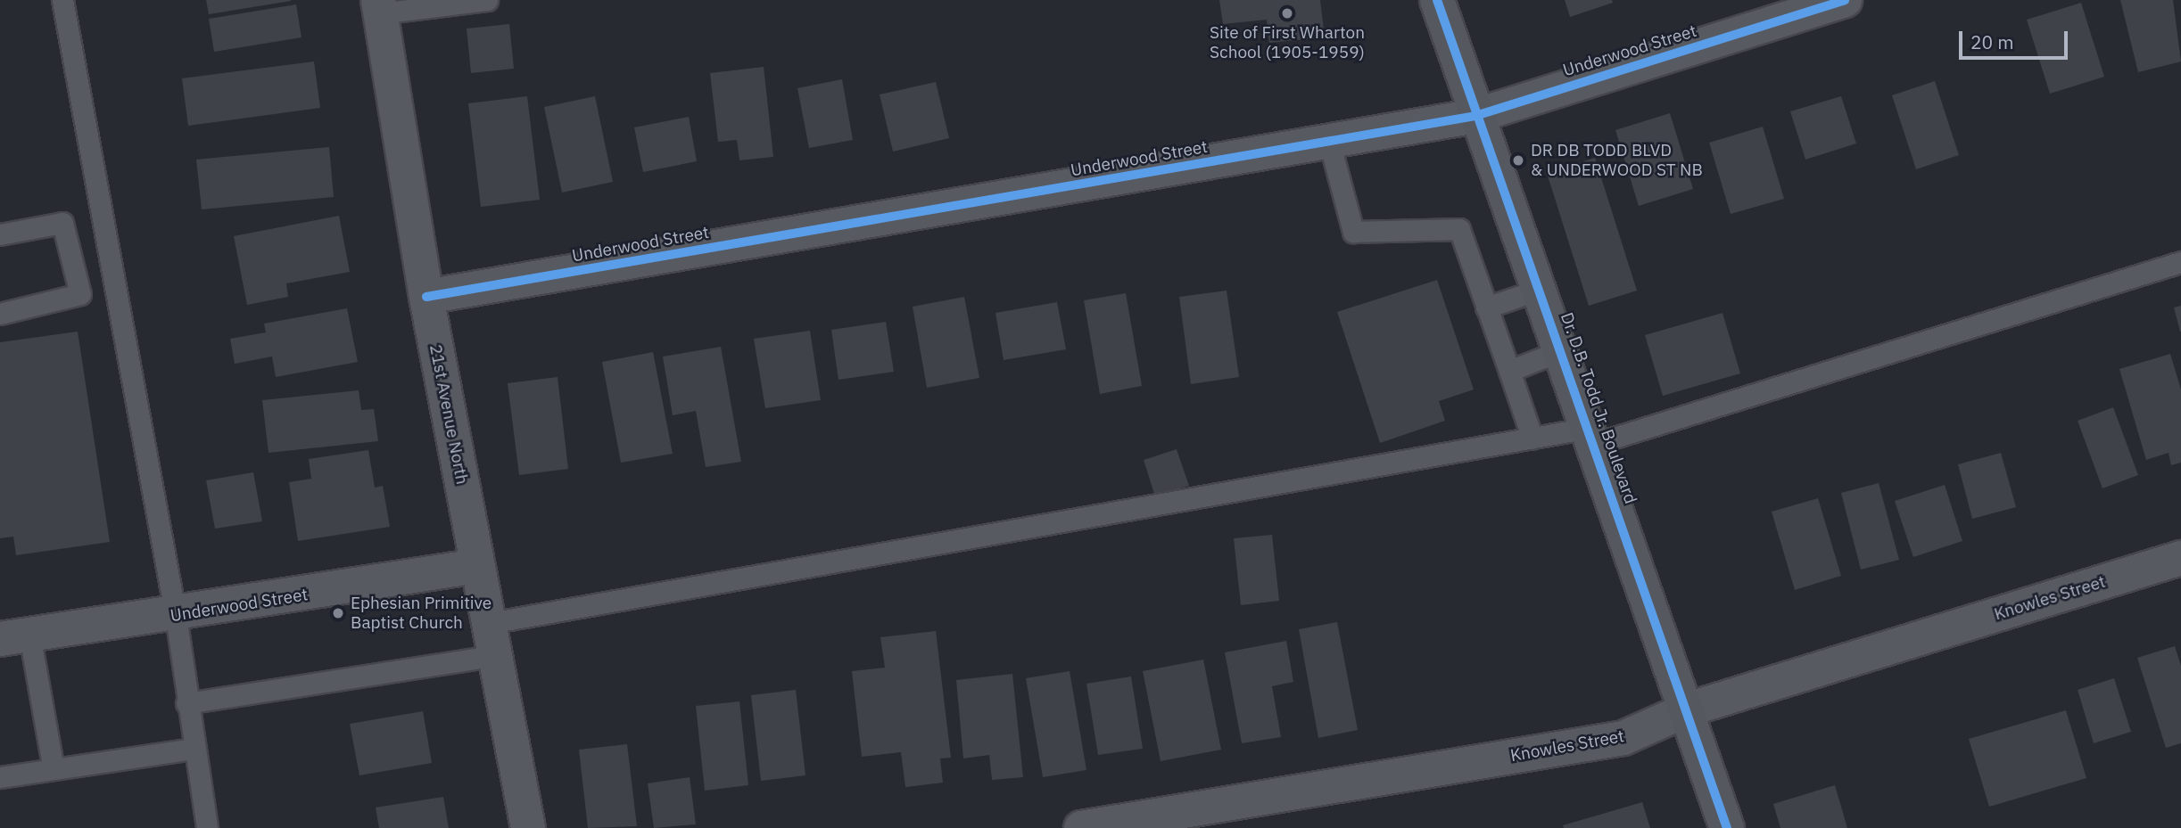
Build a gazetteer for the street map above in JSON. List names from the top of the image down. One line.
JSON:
{"streets":{"main road":["Dr. D.B. Todd Jr. Boulevard"],"street":["Underwood Street","21st Avenue North","Knowles Street"]},"crossings":[["Underwood Street","Dr. D.B. Todd Jr. Boulevard"],["Underwood Street","21st Avenue North"],["Dr. D.B. Todd Jr. Boulevard","Knowles Street"]],"places":["Site of First Wharton School (1905-1959)","DR DB TODD BLVD & UNDERWOOD ST NB","Ephesian Primitive Baptist Church"],"scale_bar":"20 m"}
